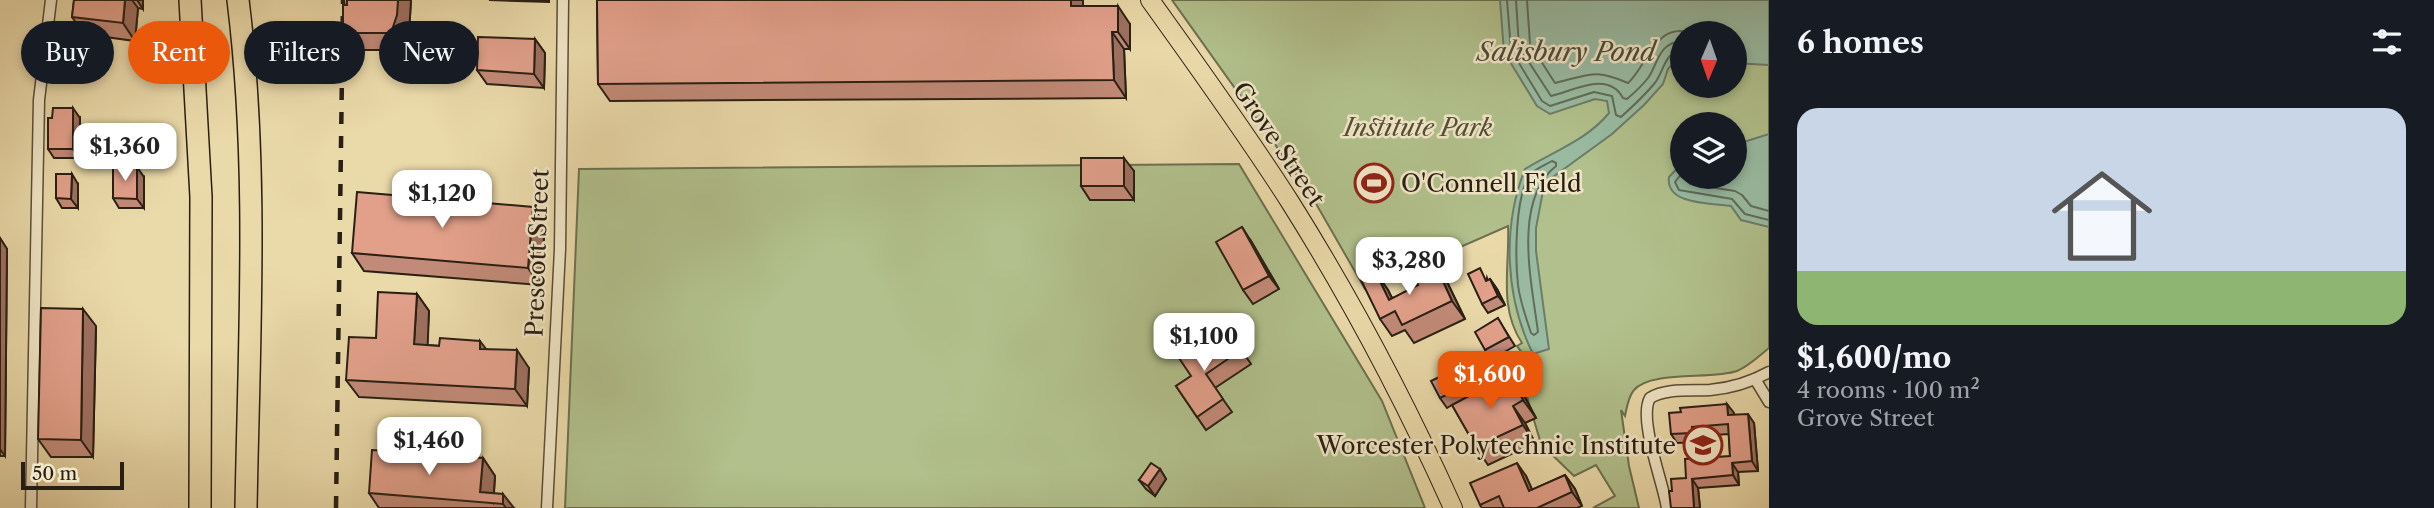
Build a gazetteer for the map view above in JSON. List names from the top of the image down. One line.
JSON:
{"streets":{"main road":["Grove Street"],"street":["Prescott Street"]},"water":["Salisbury Pond"],"parks":["Institute Park"],"places":{"sports":["O'Connell Field"],"school or university":["Worcester Polytechnic Institute"]},"scale_bar":"50 m","north":"bottom","page":{"heading":"6 homes","chip":["Buy","Rent","Filters","New"],"list":[{"name":"$1,600/mo","note":"4 rooms · 100 m² · Grove Street"}],"price":["$1,360","$1,120","$3,280","$1,100","$1,600","$1,460"],"scale":"50 m"}}
